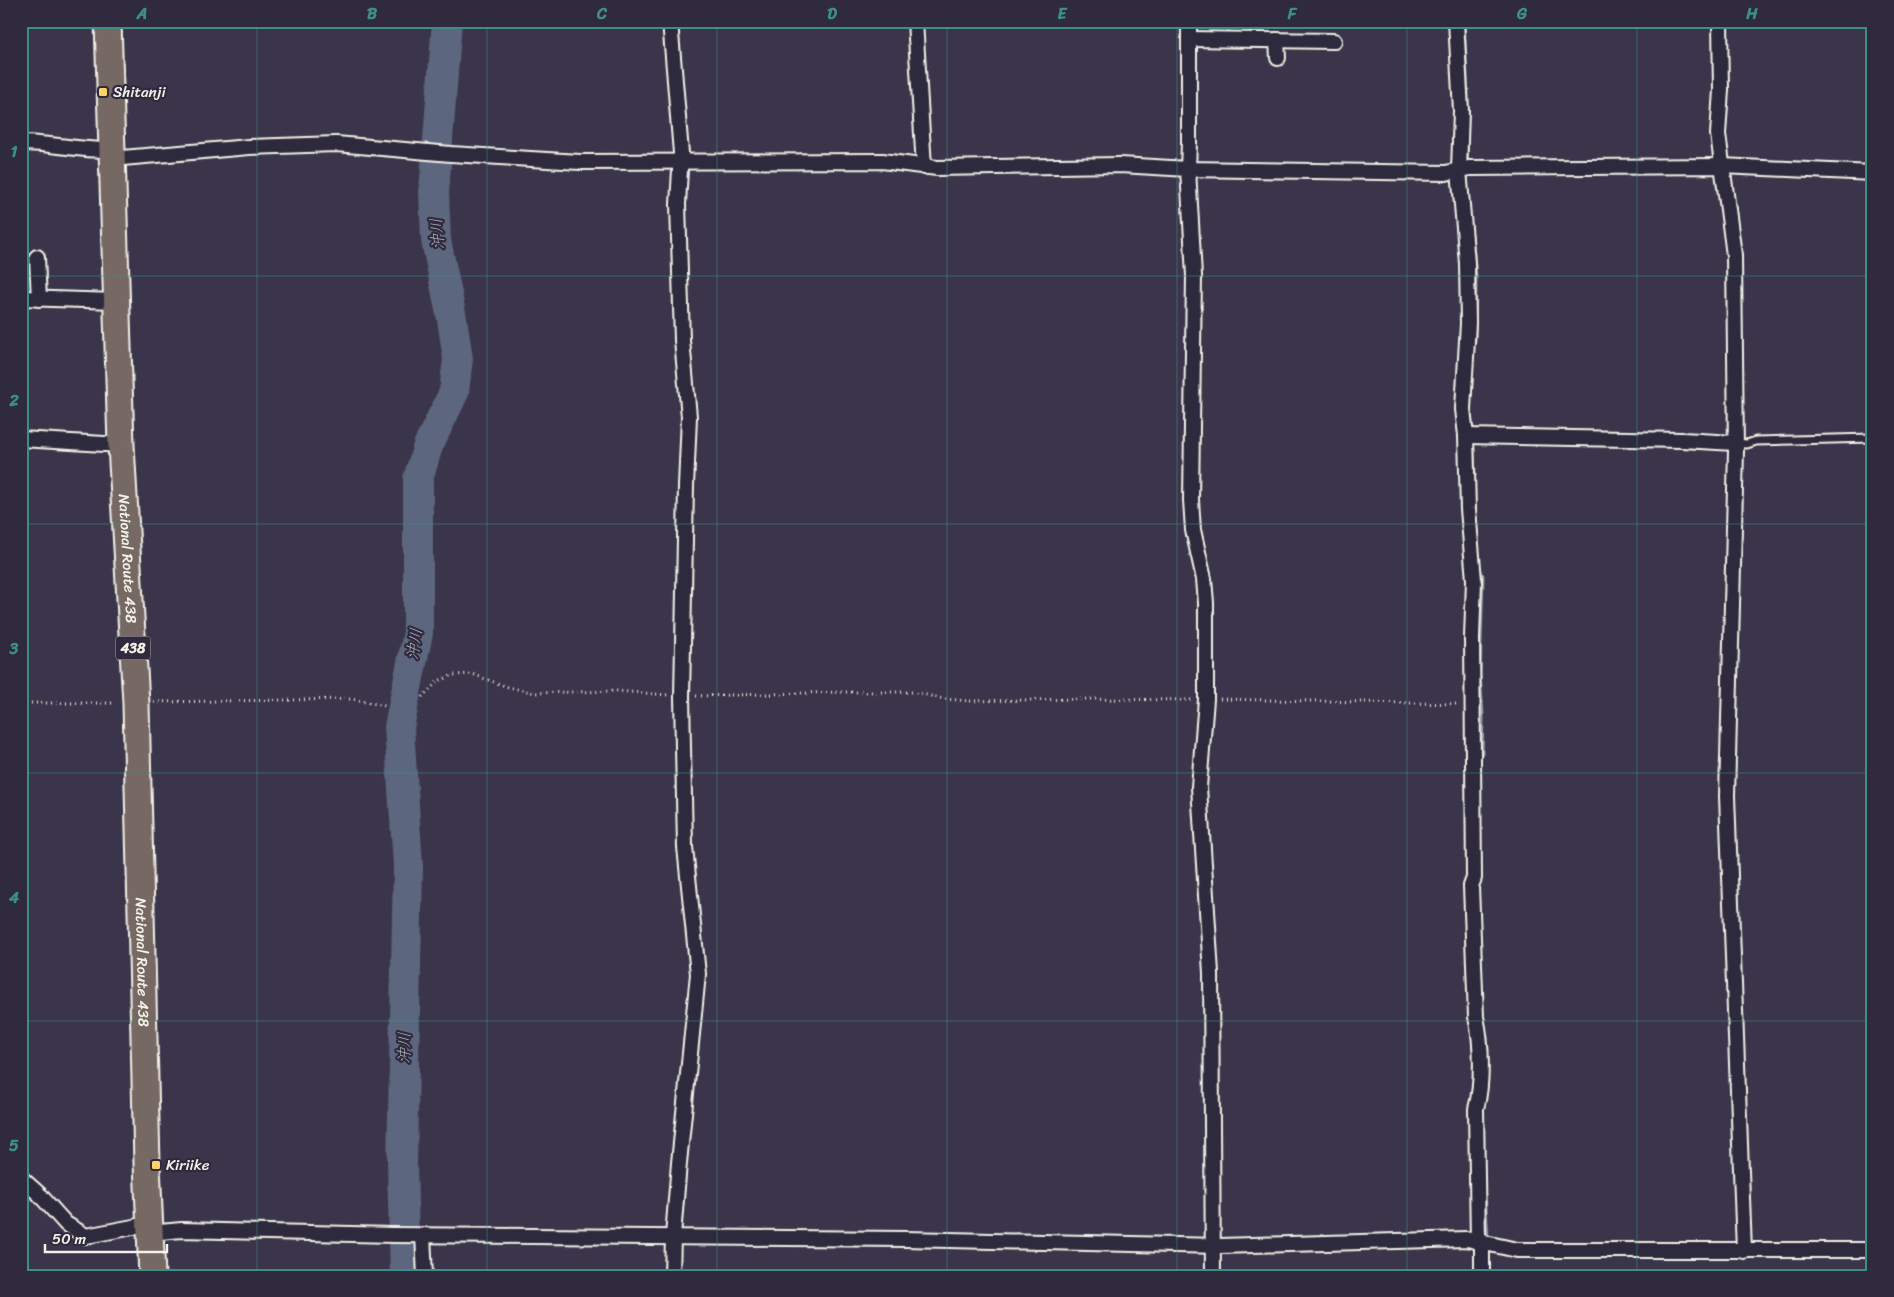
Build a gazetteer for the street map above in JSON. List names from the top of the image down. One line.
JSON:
{"streets":{"highway":["National Route 438","438"]},"water":["沖川"],"places":{"transit":["Shitanji","Kiriike"]},"scale_bar":"50 m","grid":{"columns":["A","B","C","D","E","F","G","H"],"rows":["1","2","3","4","5"]}}
